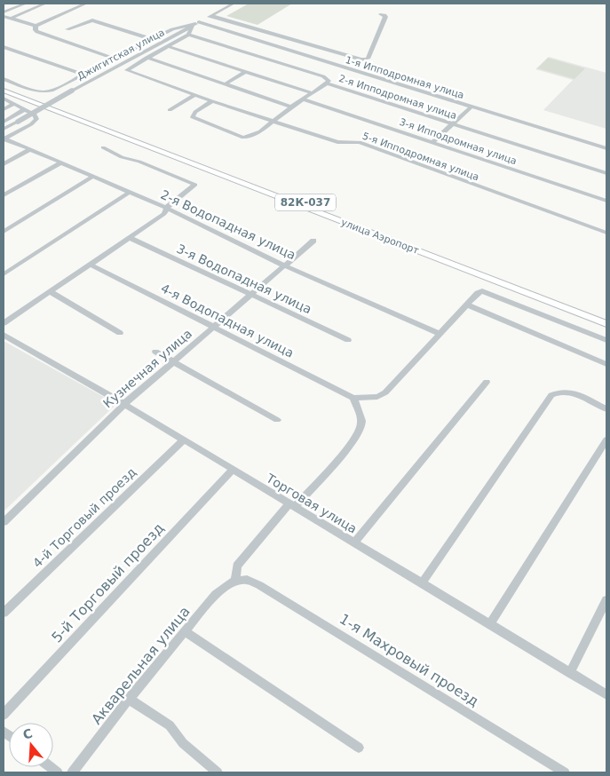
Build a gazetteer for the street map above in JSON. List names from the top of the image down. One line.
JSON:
{"streets":{"main road":["82К-037","улица Аэропорт"],"street":["Джигитская улица","1-я Ипподромная улица","2-я Ипподромная улица","3-я Ипподромная улица","5-я Ипподромная улица","2-я Водопадная улица","3-я Водопадная улица","4-я Водопадная улица","Кузнечная улица","Торговая улица","4-й Торговый проезд","5-й Торговый проезд","1-я Махровый проезд","Акварельная улица"]},"crossings":[["Джигитская улица","1-я Ипподромная улица"],["2-я Водопадная улица","Кузнечная улица"],["3-я Водопадная улица","Кузнечная улица"],["4-я Водопадная улица","Кузнечная улица"],["Кузнечная улица","Торговая улица"],["Торговая улица","4-й Торговый проезд"],["Торговая улица","5-й Торговый проезд"],["1-я Махровый проезд","Акварельная улица"]],"north":"top"}
